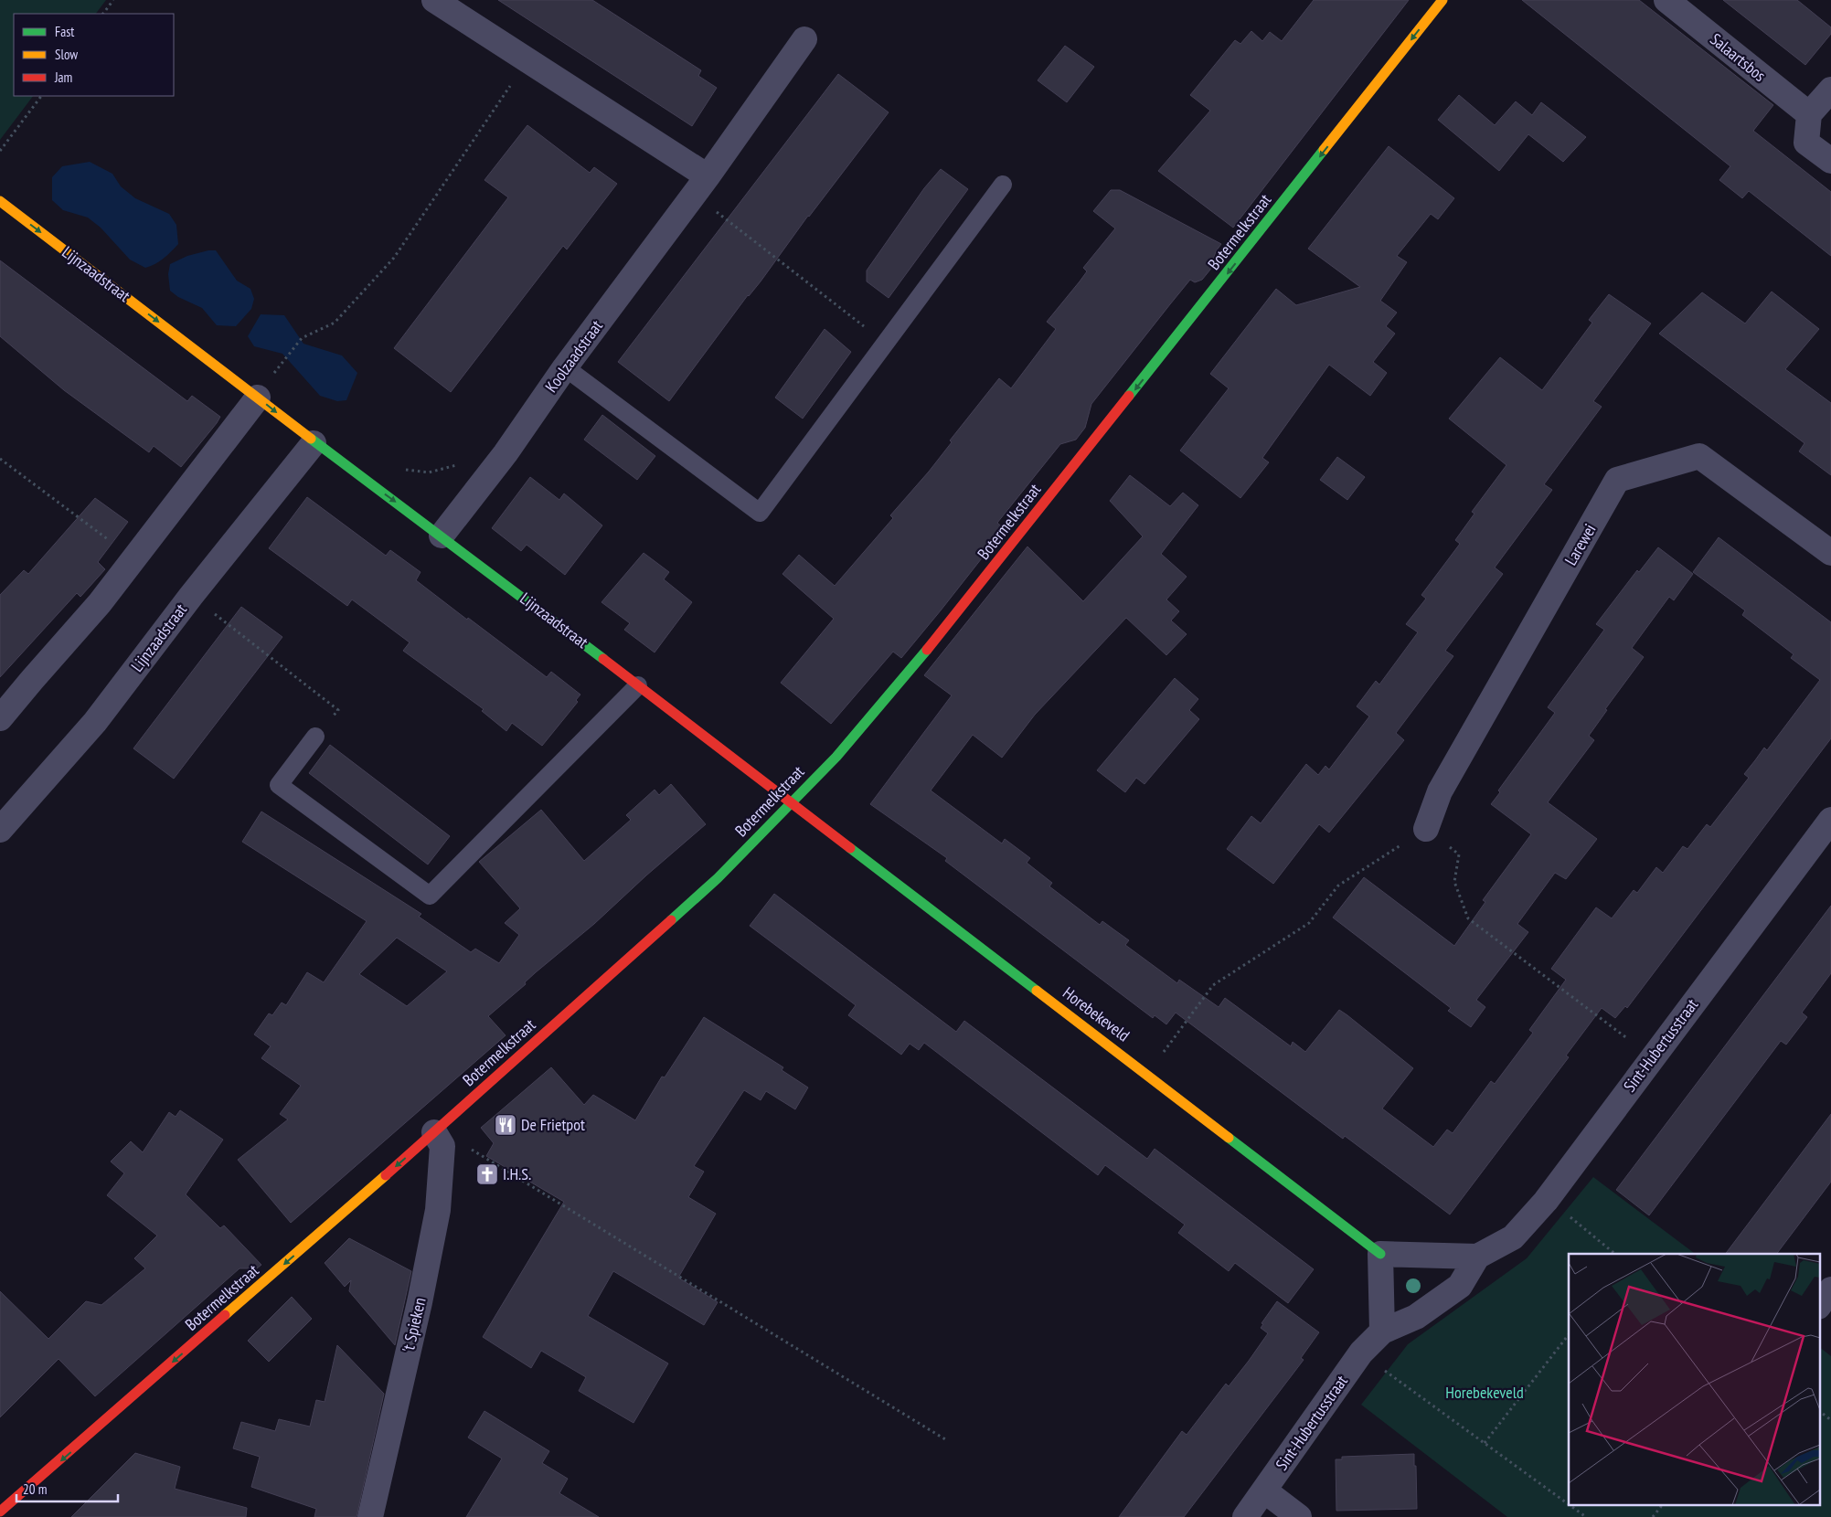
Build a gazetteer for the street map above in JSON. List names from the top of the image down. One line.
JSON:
{"streets":{"street":["Salaartsbos","Botermelkstraat","Lijnzaadstraat","Koolzaadstraat","Larewei","Horebekeveld","Sint-Hubertusstraat","'t Spieken"]},"crossings":[["Botermelkstraat","Lijnzaadstraat"],["Botermelkstraat","Horebekeveld"],["Botermelkstraat","'t Spieken"],["Lijnzaadstraat","Koolzaadstraat"],["Lijnzaadstraat","Horebekeveld"],["Horebekeveld","Sint-Hubertusstraat"]],"one_way":["Botermelkstraat","Lijnzaadstraat"],"parks":["Horebekeveld"],"places":{"restaurant":["De Frietpot"],"church":["I.H.S."]},"legend":["Fast","Slow","Jam"],"scale_bar":"20 m"}
